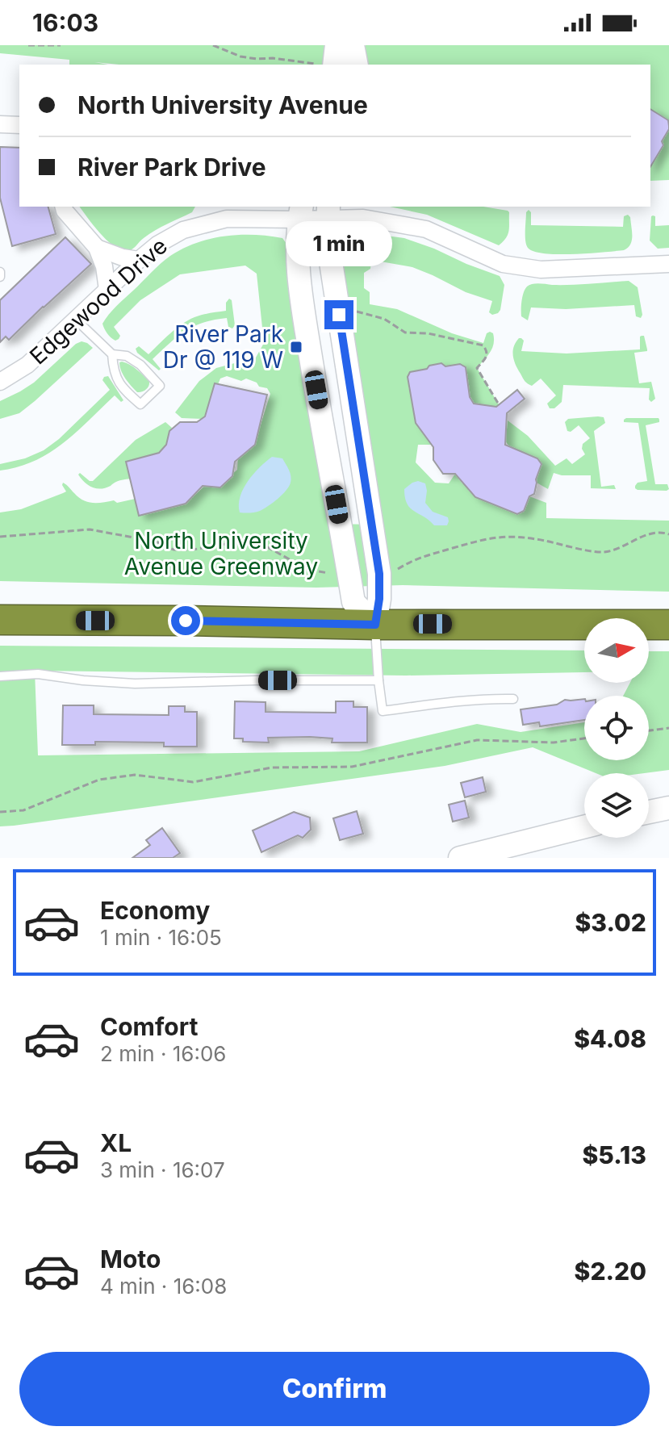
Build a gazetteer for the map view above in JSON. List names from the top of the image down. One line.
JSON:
{"streets":{"street":["Edgewood Drive"]},"parks":["North University Avenue Greenway"],"places":{"transit":["River Park Dr @ 119 W"]},"north":"right","page":{"status":"16:03","banner":["North University Avenue","River Park Drive"],"bubble":"1 min","list":[{"name":"Economy","note":"1 min · 16:05","value":"$3.02"},{"name":"Comfort","note":"2 min · 16:06","value":"$4.08"},{"name":"XL","note":"3 min · 16:07","value":"$5.13"},{"name":"Moto","note":"4 min · 16:08","value":"$2.20"}],"buttons":"Confirm"}}
